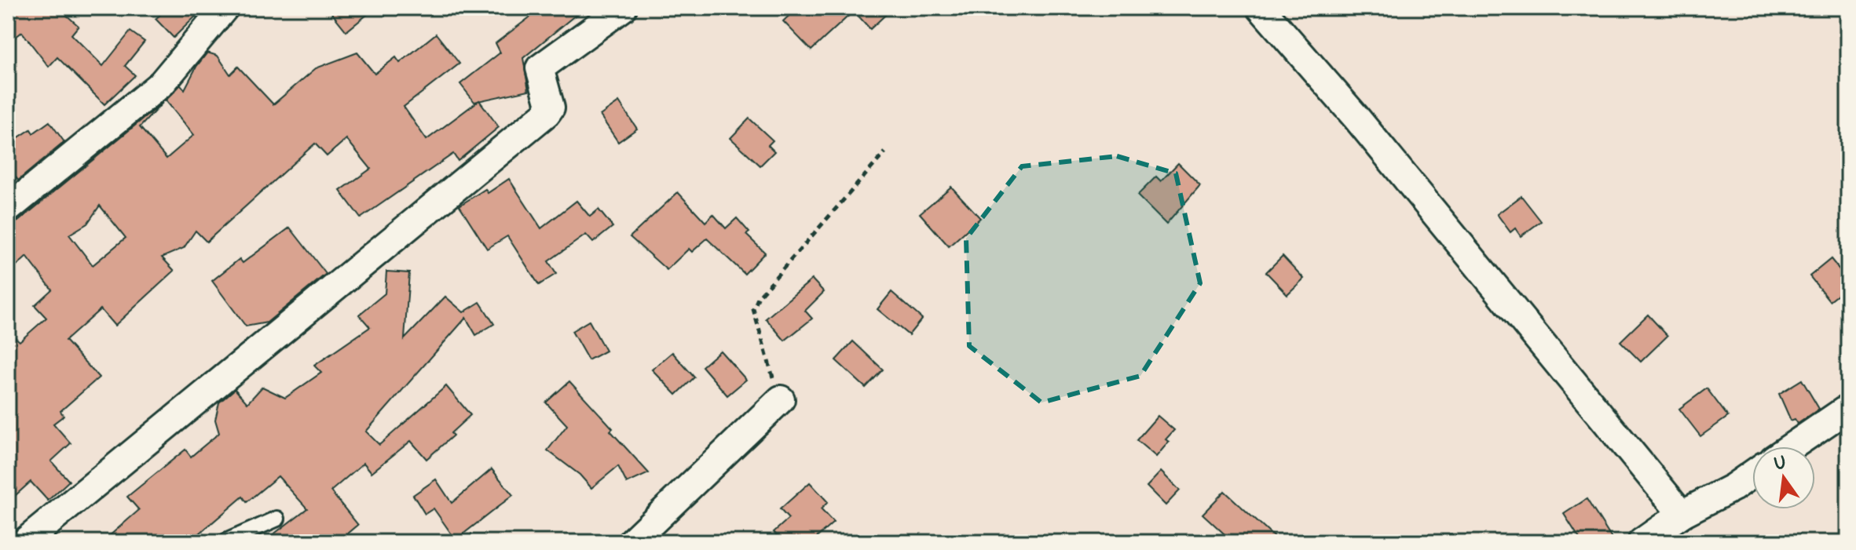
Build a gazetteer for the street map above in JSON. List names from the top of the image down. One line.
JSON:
{"north":"top"}
